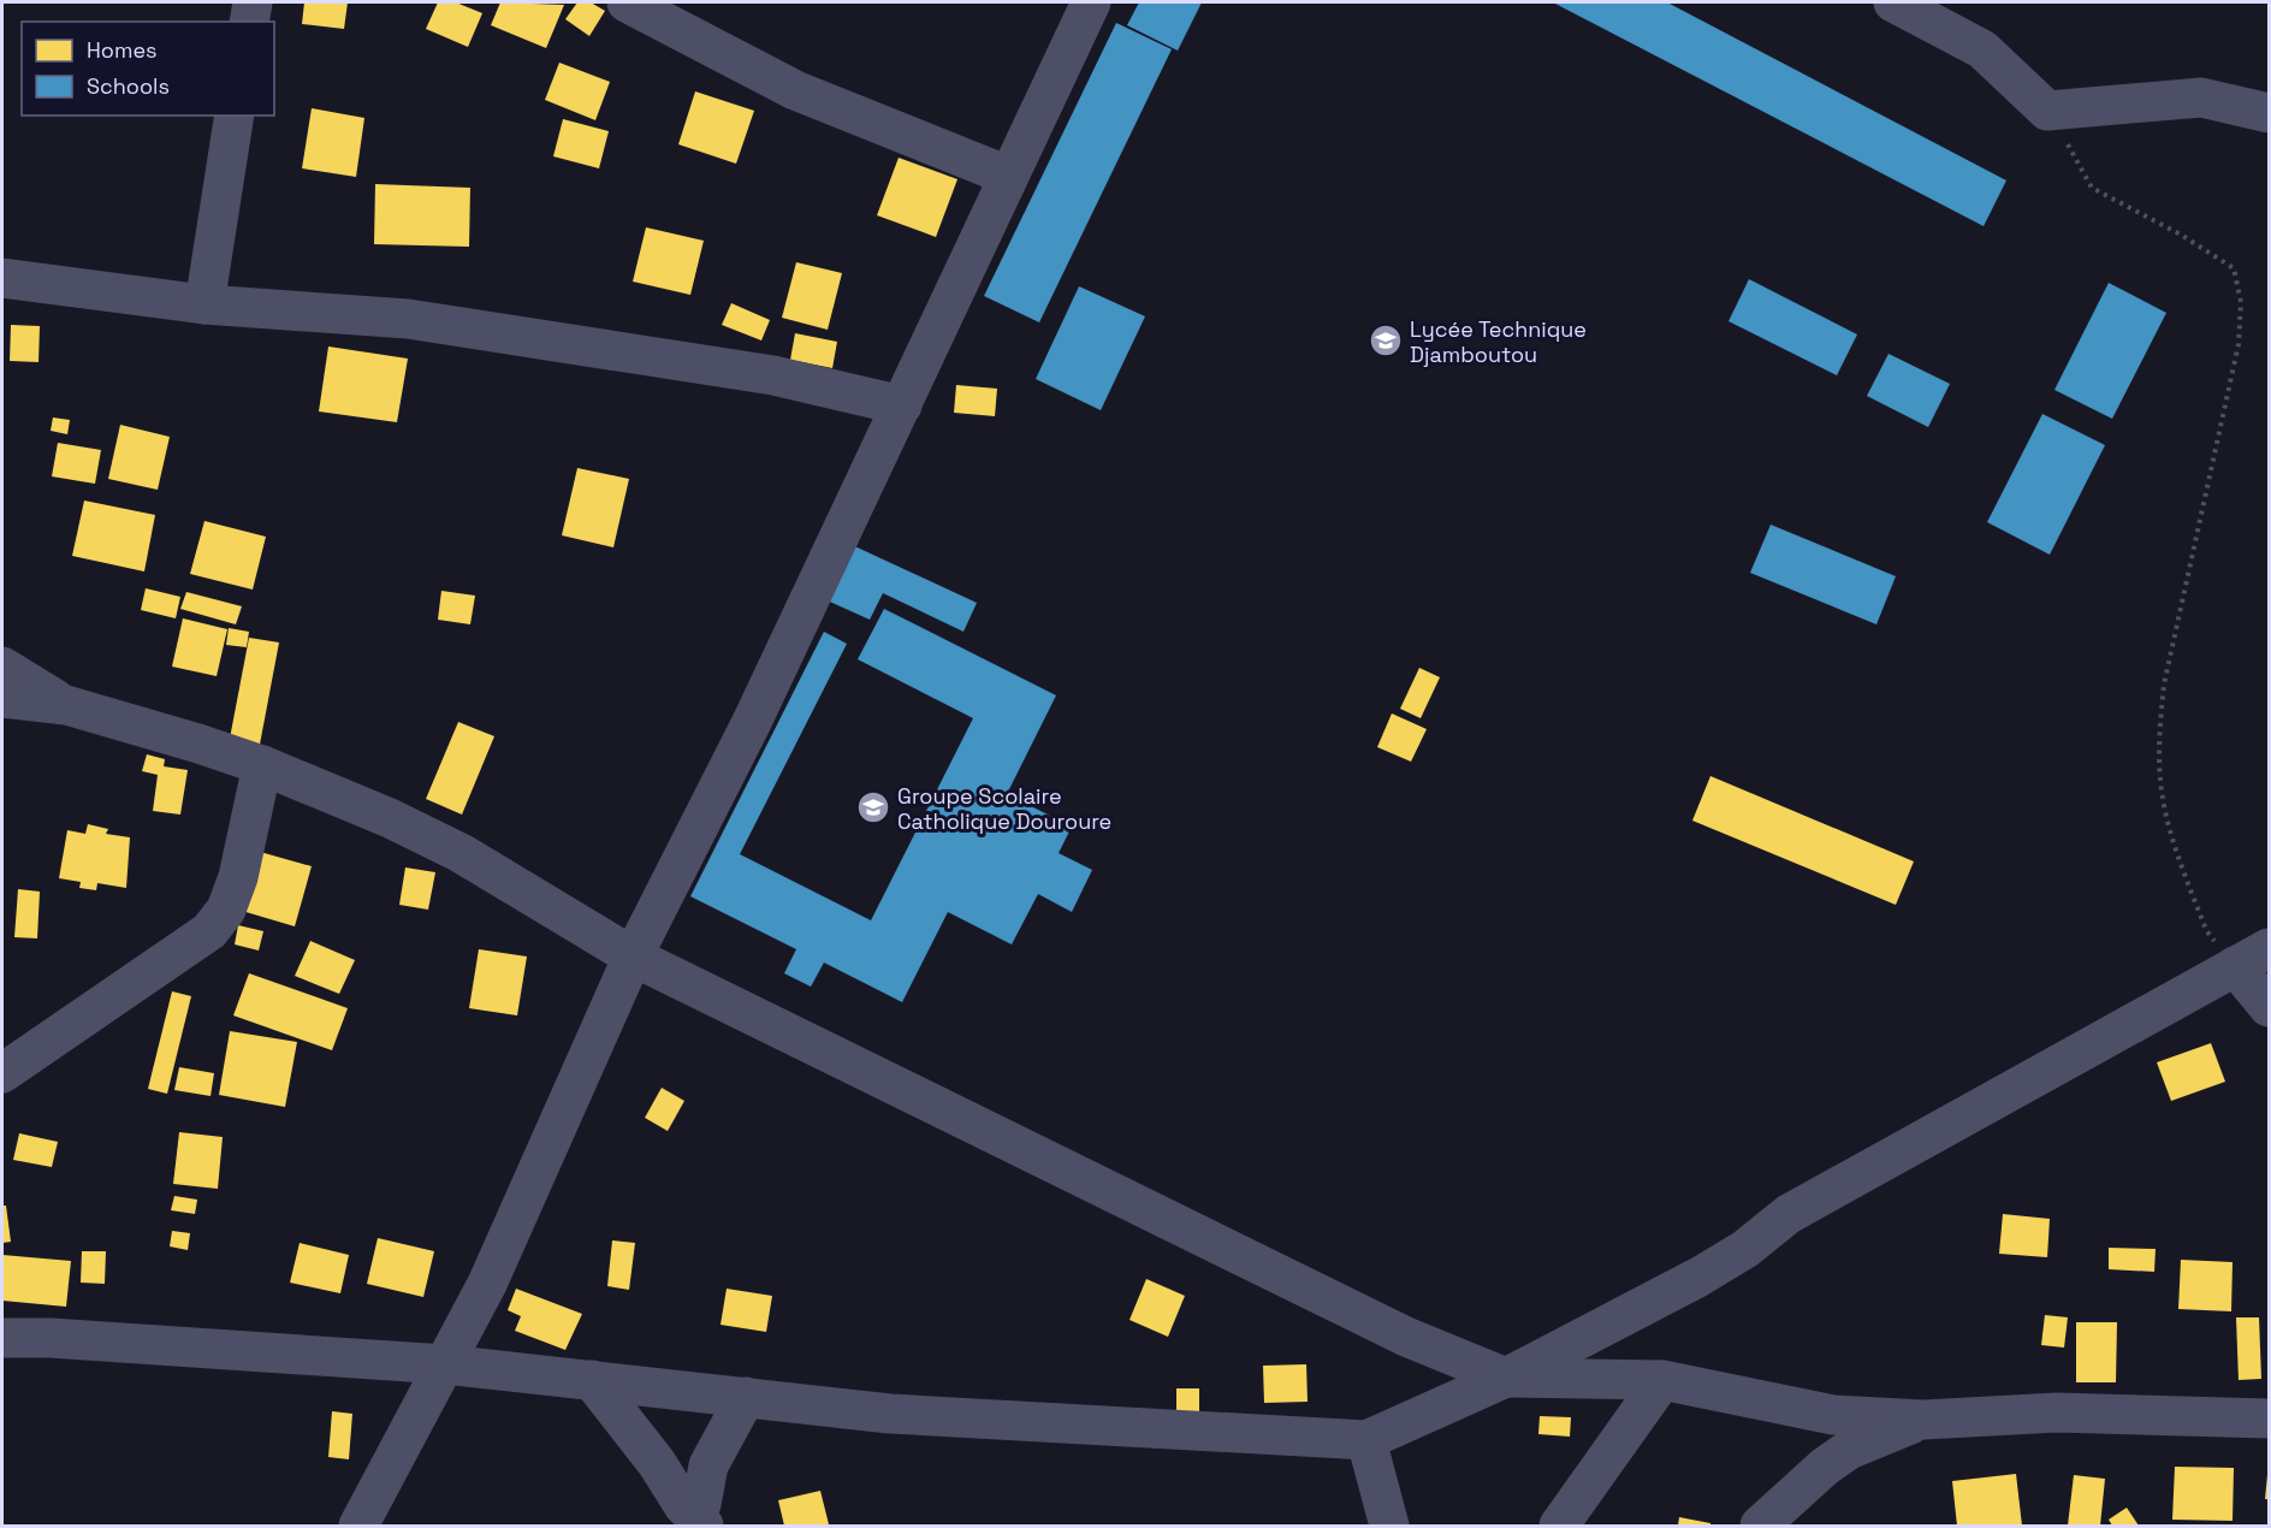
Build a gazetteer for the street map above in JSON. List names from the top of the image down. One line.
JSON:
{"places":{"school or university":["Lycée Technique Djamboutou","Groupe Scolaire Catholique Douroure"]},"legend":["Homes","Schools"]}
